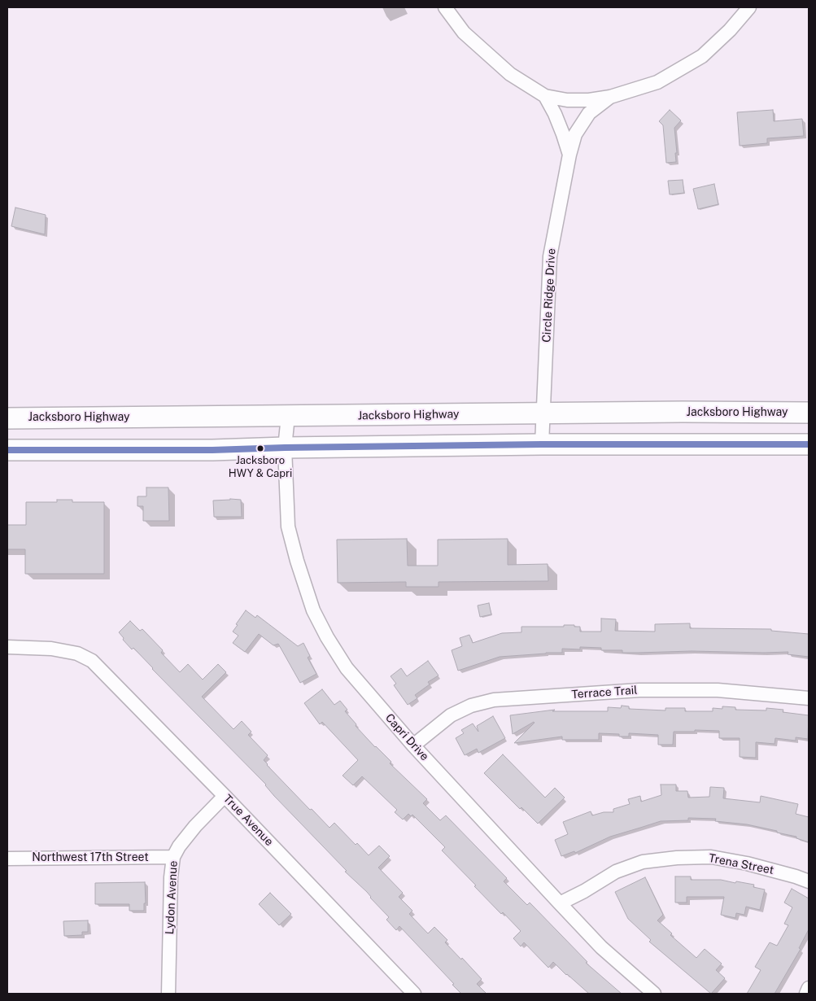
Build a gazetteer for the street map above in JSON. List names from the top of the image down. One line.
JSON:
{"streets":{"main road":["Jacksboro Highway"],"street":["Circle Ridge Drive","Terrace Trail","Capri Drive","True Avenue","Northwest 17th Street","Trena Street","Lydon Avenue"]},"crossings":[["Circle Ridge Drive","Jacksboro Highway"],["Jacksboro Highway","Capri Drive"],["Terrace Trail","Capri Drive"],["Capri Drive","Trena Street"],["True Avenue","Lydon Avenue"],["Northwest 17th Street","Lydon Avenue"]],"places":["Jacksboro HWY & Capri"]}
